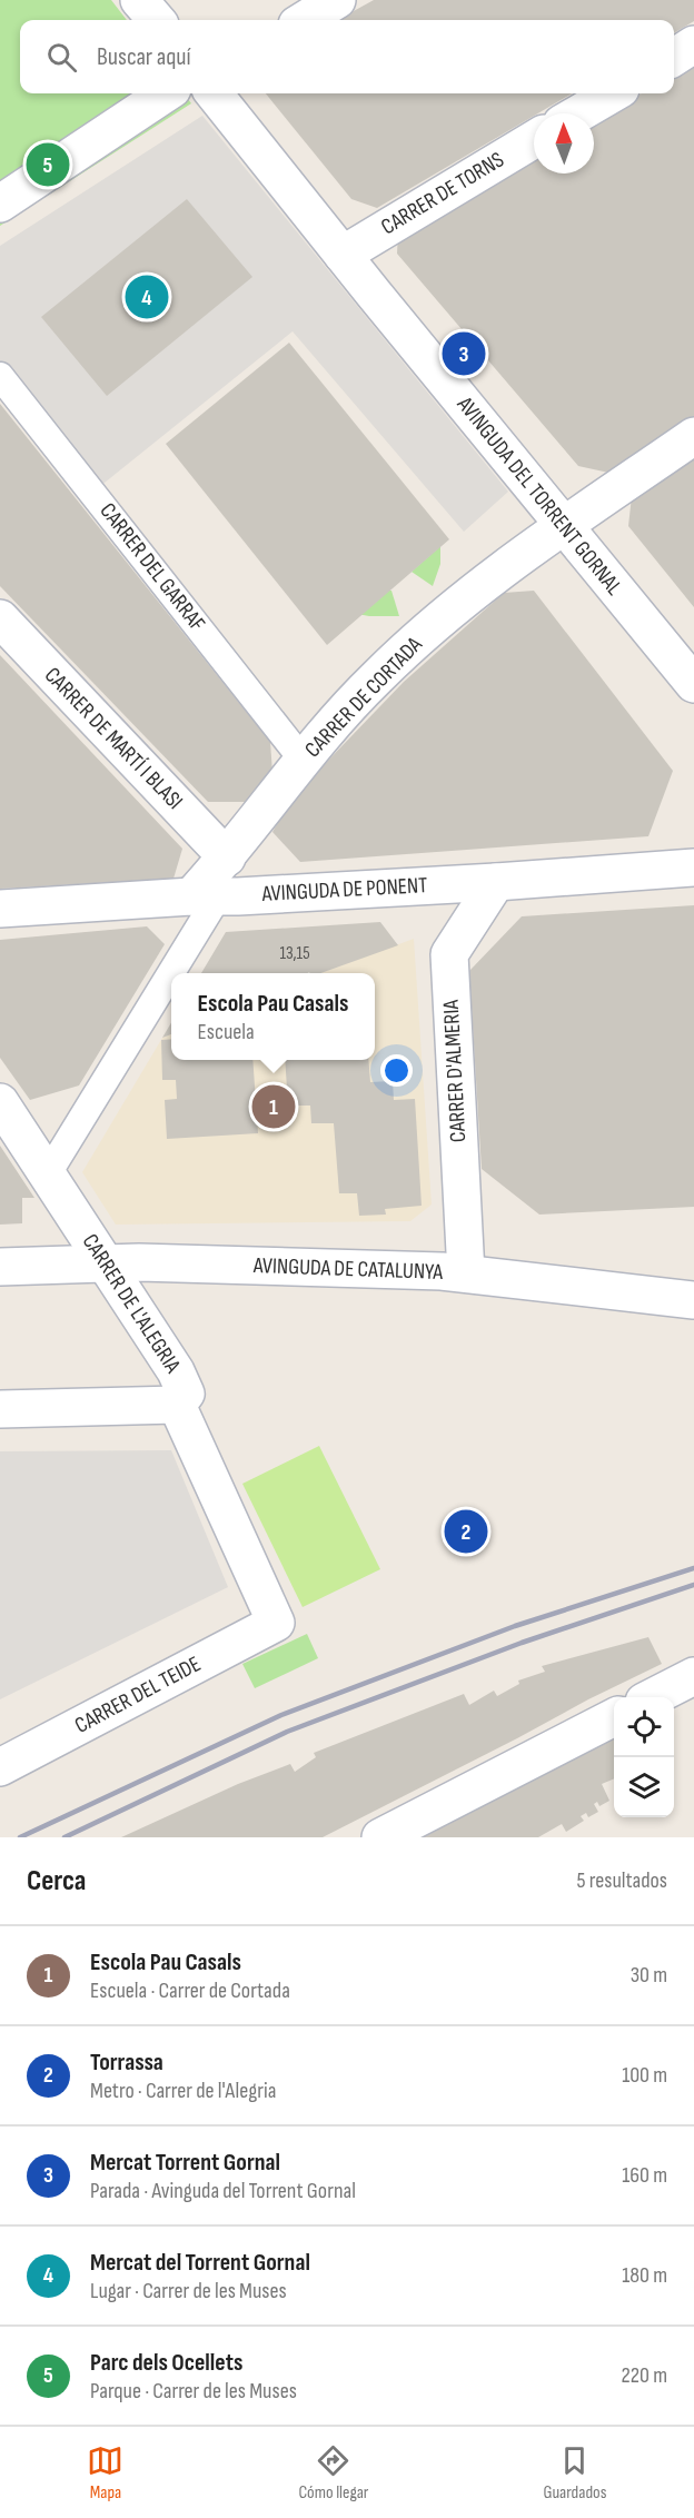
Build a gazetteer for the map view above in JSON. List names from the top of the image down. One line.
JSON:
{"streets":{"street":["CARRER DE TORNS","AVINGUDA DEL TORRENT GORNAL","CARRER DEL GARRAF","CARRER DE CORTADA","CARRER DE MARTÍ I BLASI","AVINGUDA DE PONENT","CARRER D'ALMERIA","AVINGUDA DE CATALUNYA","CARRER DE L'ALEGRIA","CARRER DEL TEIDE"]},"crossings":[["CARRER DE TORNS","AVINGUDA DEL TORRENT GORNAL"],["AVINGUDA DEL TORRENT GORNAL","CARRER DE CORTADA"],["CARRER DEL GARRAF","CARRER DE CORTADA"],["CARRER DE CORTADA","CARRER DE MARTÍ I BLASI"],["CARRER DE CORTADA","AVINGUDA DE PONENT"],["CARRER DE CORTADA","CARRER DE L'ALEGRIA"],["AVINGUDA DE PONENT","CARRER D'ALMERIA"],["CARRER D'ALMERIA","AVINGUDA DE CATALUNYA"],["AVINGUDA DE CATALUNYA","CARRER DE L'ALEGRIA"],["CARRER DE L'ALEGRIA","CARRER DEL TEIDE"]],"house_numbers":["13,15"],"north":"top","page":{"search":"Buscar aquí","pins":["5","4","3","1","2"],"popup":["Escola Pau Casals","Escuela"],"heading":["Cerca","5 resultados"],"list":[{"mark":"1","name":"Escola Pau Casals","note":"Escuela · Carrer de Cortada","value":"30 m"},{"mark":"2","name":"Torrassa","note":"Metro · Carrer de l'Alegria","value":"100 m"},{"mark":"3","name":"Mercat Torrent Gornal","note":"Parada · Avinguda del Torrent Gornal","value":"160 m"},{"mark":"4","name":"Mercat del Torrent Gornal","note":"Lugar · Carrer de les Muses","value":"180 m"},{"mark":"5","name":"Parc dels Ocellets","note":"Parque · Carrer de les Muses","value":"220 m"}],"nav":["Mapa","Cómo llegar","Guardados"]}}
